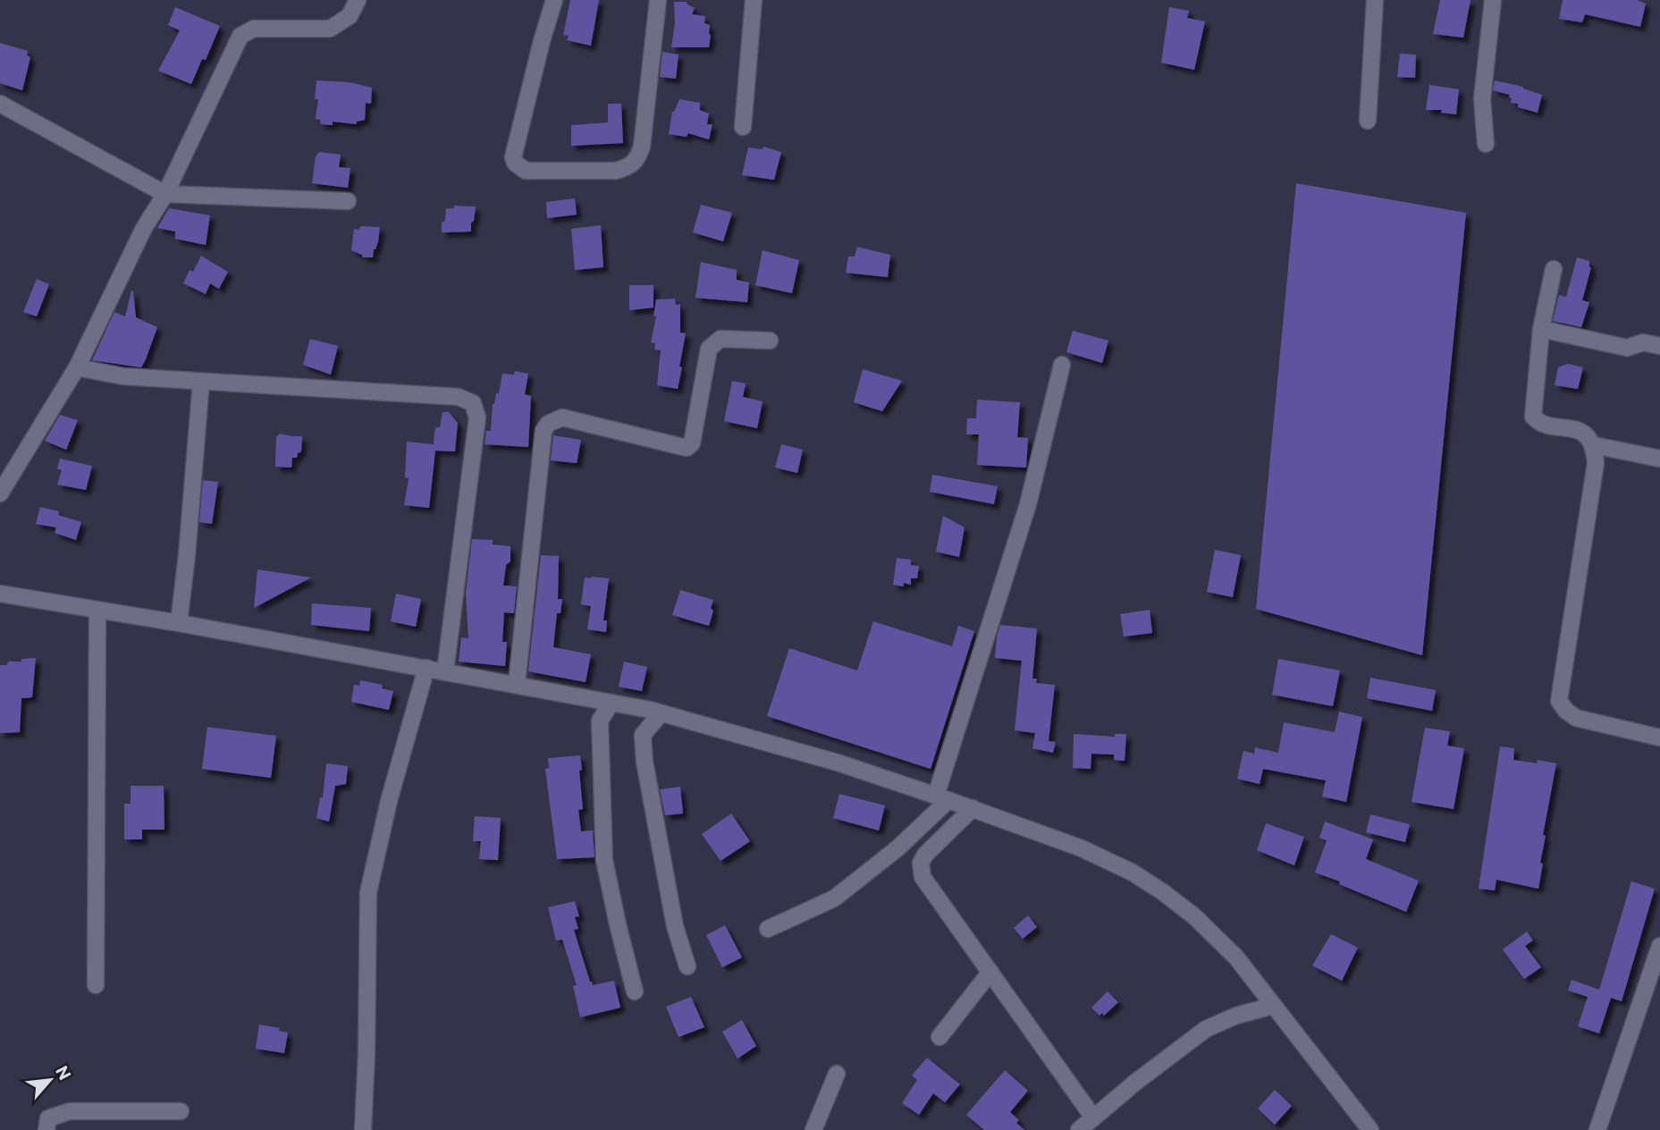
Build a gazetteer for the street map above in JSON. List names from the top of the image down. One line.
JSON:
{"north":"top right"}
